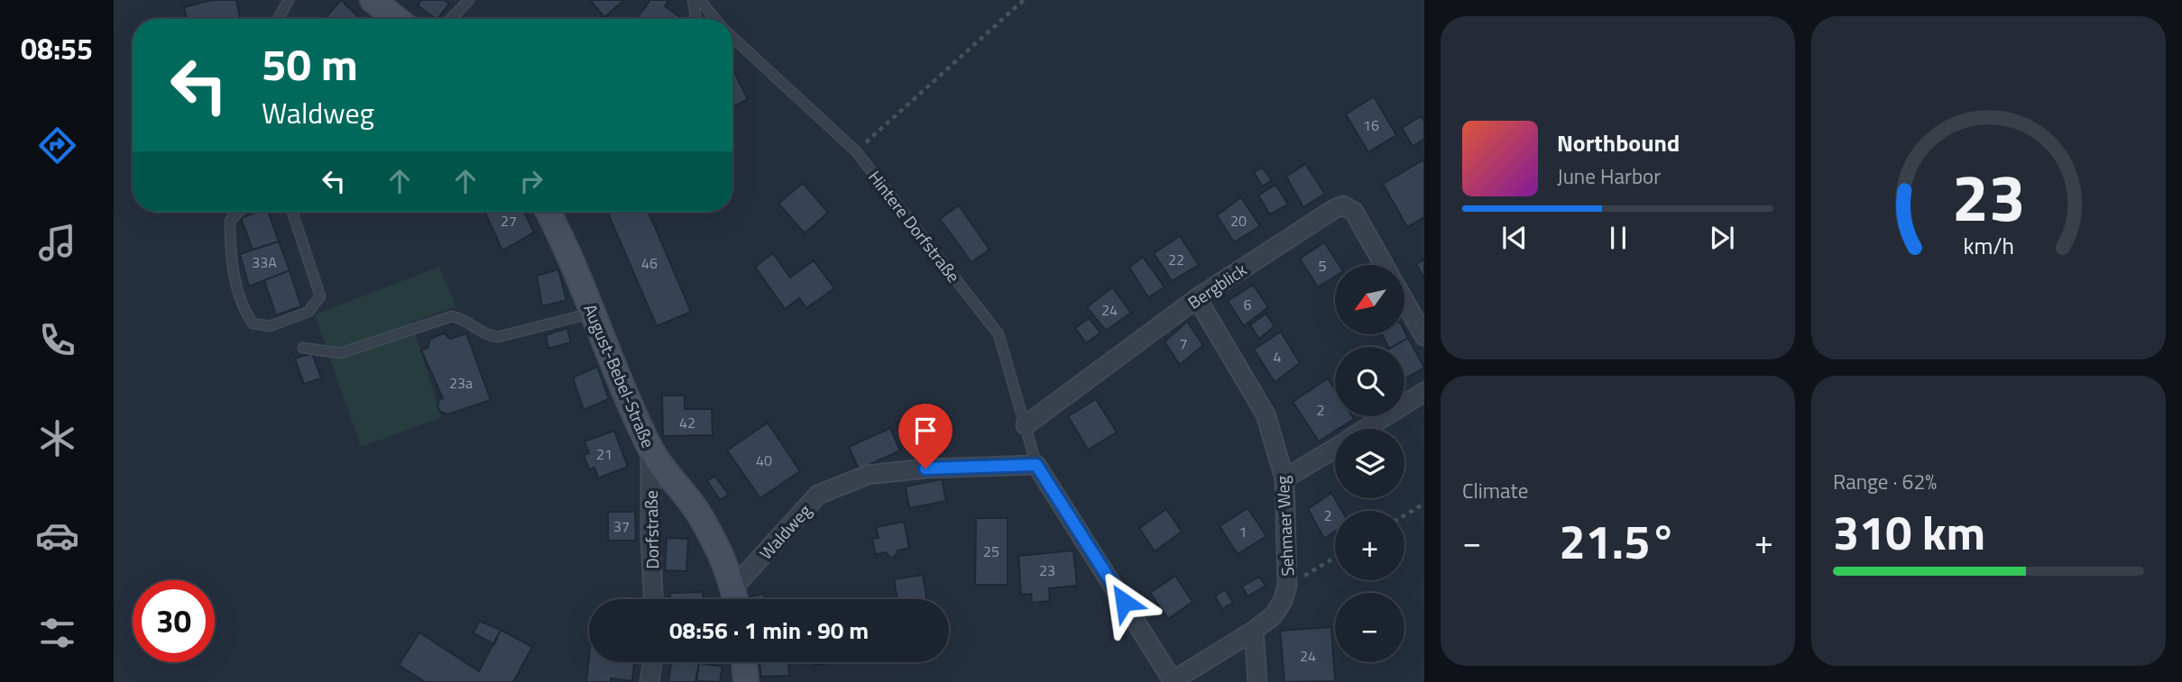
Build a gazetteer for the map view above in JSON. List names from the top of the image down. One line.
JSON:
{"streets":{"main road":["August-Bebel-Straße"],"street":["Bergblick","Sehmaer Weg","Dorfstraße","Waldweg"],"lane":["Hintere Dorfstraße"]},"crossings":[["Hintere Dorfstraße","Bergblick"],["Hintere Dorfstraße","Waldweg"],["Bergblick","Sehmaer Weg"],["August-Bebel-Straße","Dorfstraße"],["August-Bebel-Straße","Waldweg"]],"house_numbers":["16","27","20","22","33A","46","5","6","24","7","4","23a","2","42","21","40","2","37","1","25","23","24"],"north":"bottom left","page":{"tabs":"08:55","turn":["50 m","Waldweg"],"song":["Northbound","June Harbor"],"map_buttons":["+","−"],"tile":["Climate",["Range · 62%","310 km"]],"heat":["−","21.5°","+"],"limit":"30","trip":"08:56 · 1 min · 90 m","gauge":["23","km/h"]}}
